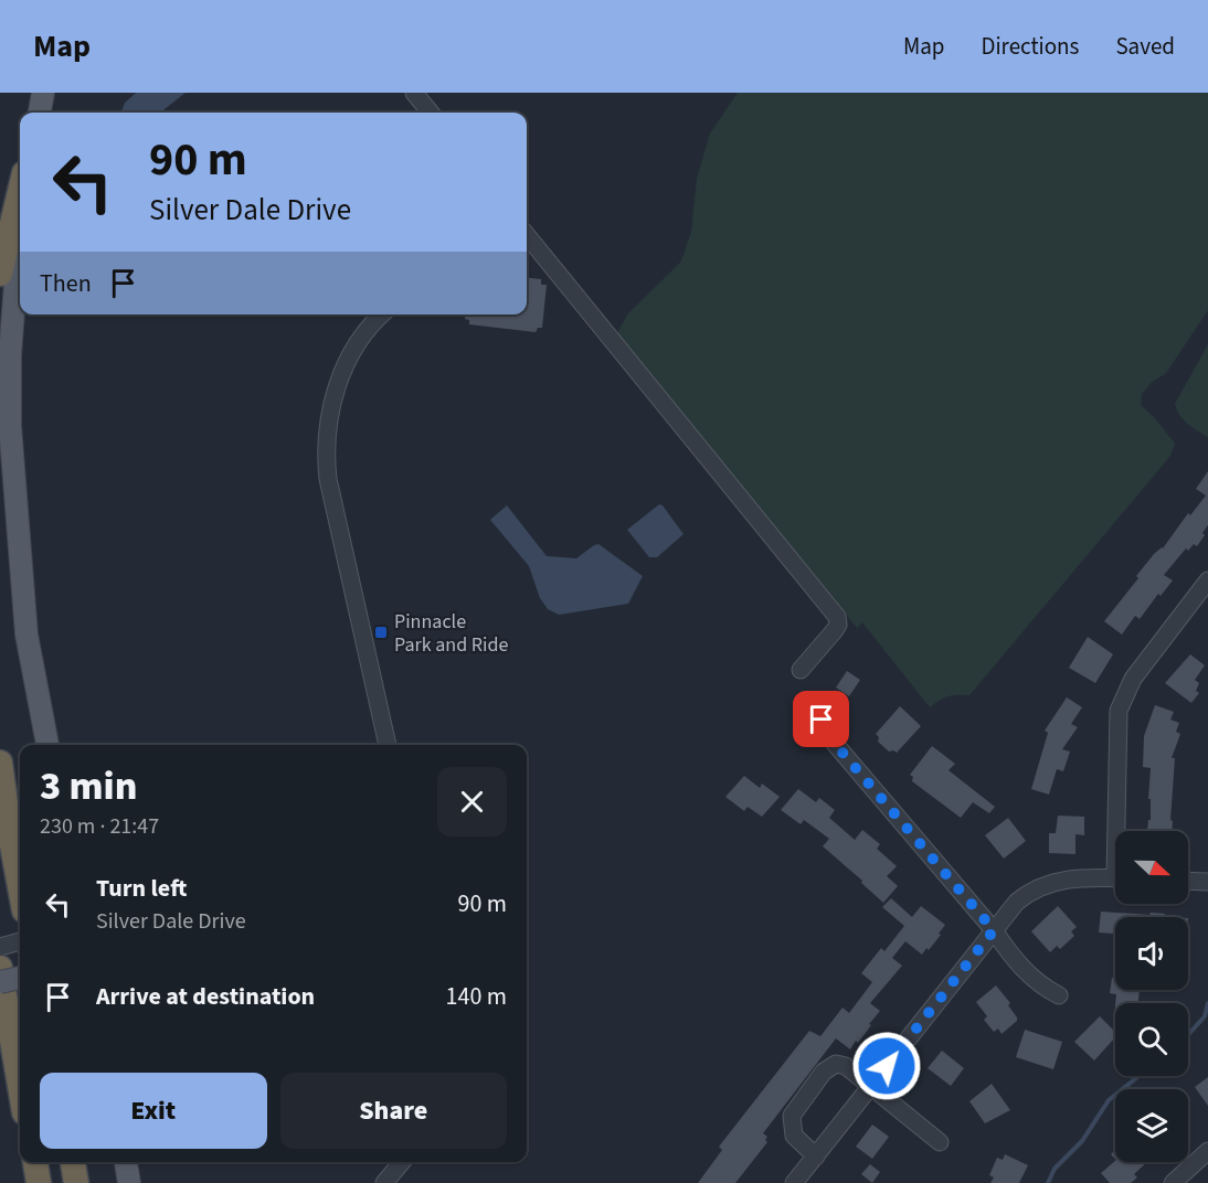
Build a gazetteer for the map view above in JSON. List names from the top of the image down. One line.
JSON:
{"places":{"transit":["Pinnacle Park and Ride"]},"north":"right","page":{"header":"Map","nav":["Map","Directions","Saved"],"turn":["90 m","Silver Dale Drive"],"then":"Then","heading":["3 min","230 m · 21:47"],"list":[{"name":"Turn left","note":"Silver Dale Drive","value":"90 m"},{"name":"Arrive at destination","value":"140 m"}],"buttons":["Exit","Share"]}}
